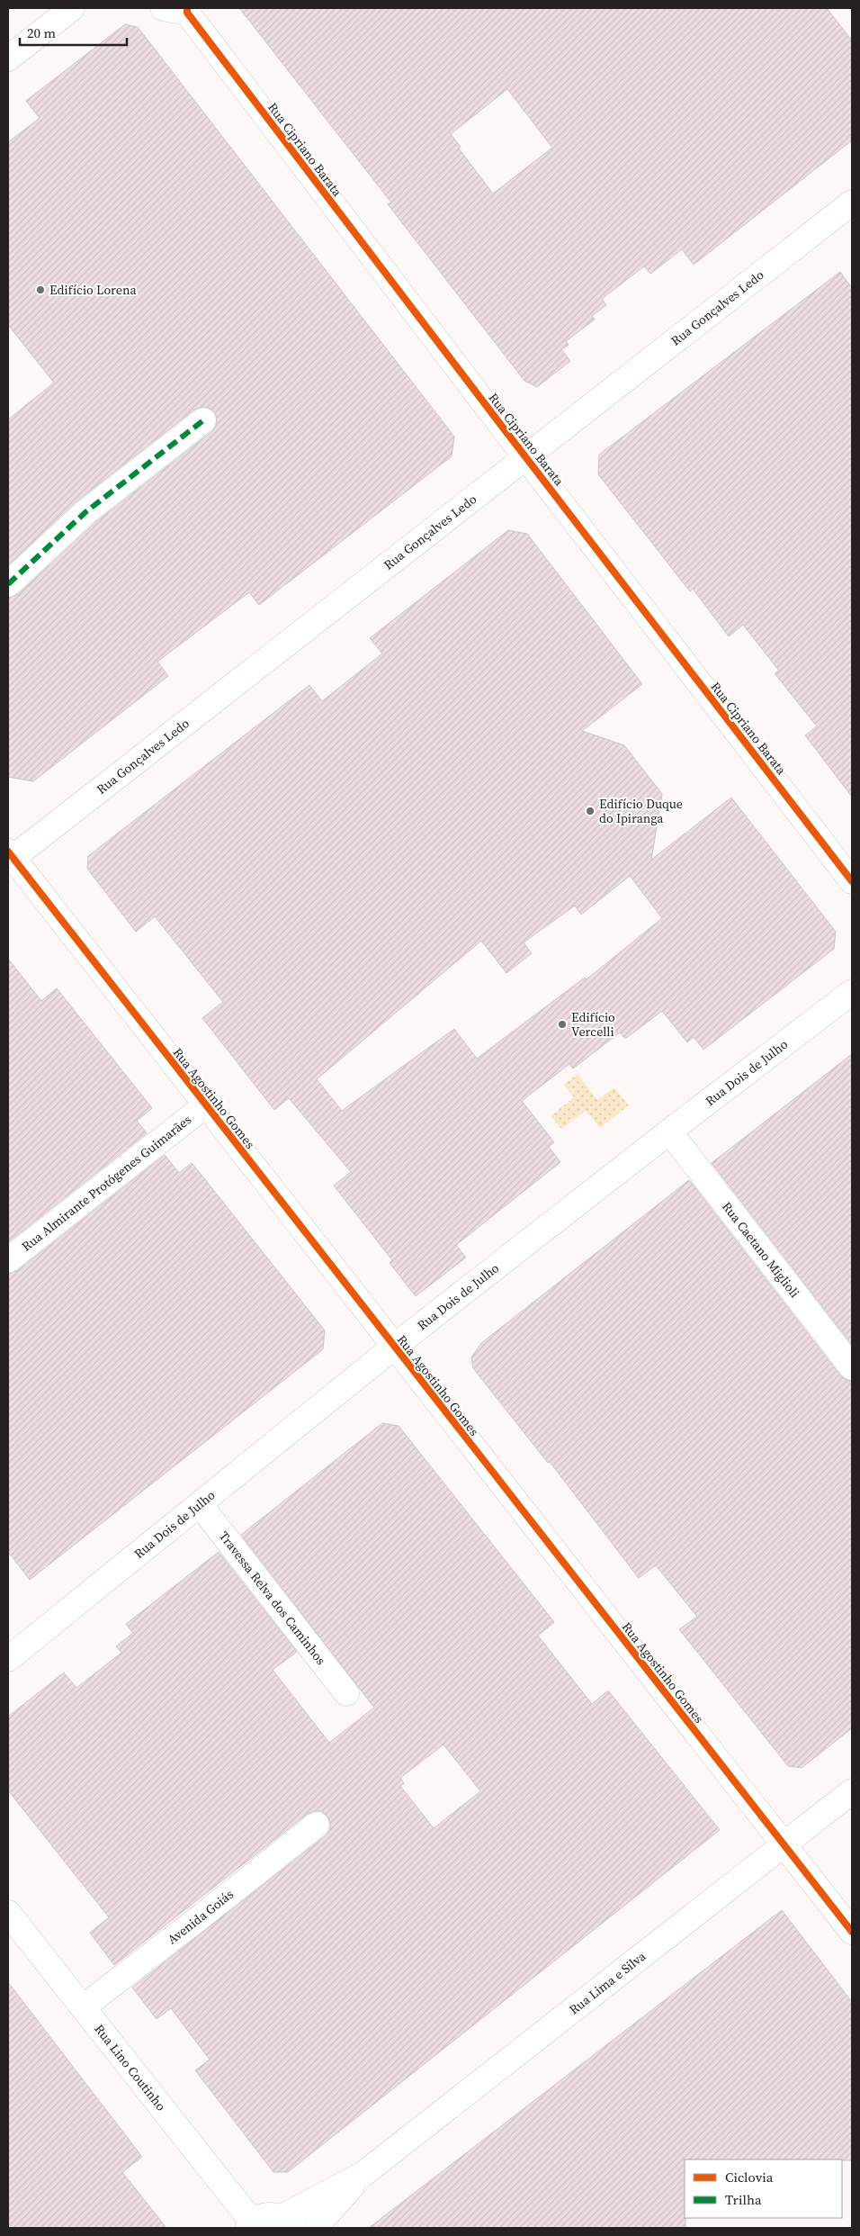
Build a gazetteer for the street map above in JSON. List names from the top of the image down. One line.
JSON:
{"streets":{"street":["Rua Cipriano Barata","Rua Gonçalves Ledo","Rua Dois de Julho","Rua Agostinho Gomes","Rua Almirante Protógenes Guimarães","Rua Caetano Miglioli","Travessa Relva dos Caminhos","Avenida Goiás","Rua Lima e Silva","Rua Lino Coutinho"]},"crossings":[["Rua Cipriano Barata","Rua Gonçalves Ledo"],["Rua Gonçalves Ledo","Rua Agostinho Gomes"],["Rua Dois de Julho","Rua Agostinho Gomes"],["Rua Dois de Julho","Rua Caetano Miglioli"],["Rua Dois de Julho","Travessa Relva dos Caminhos"],["Rua Agostinho Gomes","Rua Almirante Protógenes Guimarães"],["Rua Agostinho Gomes","Rua Lima e Silva"],["Avenida Goiás","Rua Lino Coutinho"]],"places":["Edifício Lorena","Edifício Duque do Ipiranga","Edifício Vercelli"],"legend":["Ciclovia","Trilha"],"scale_bar":"20 m"}
